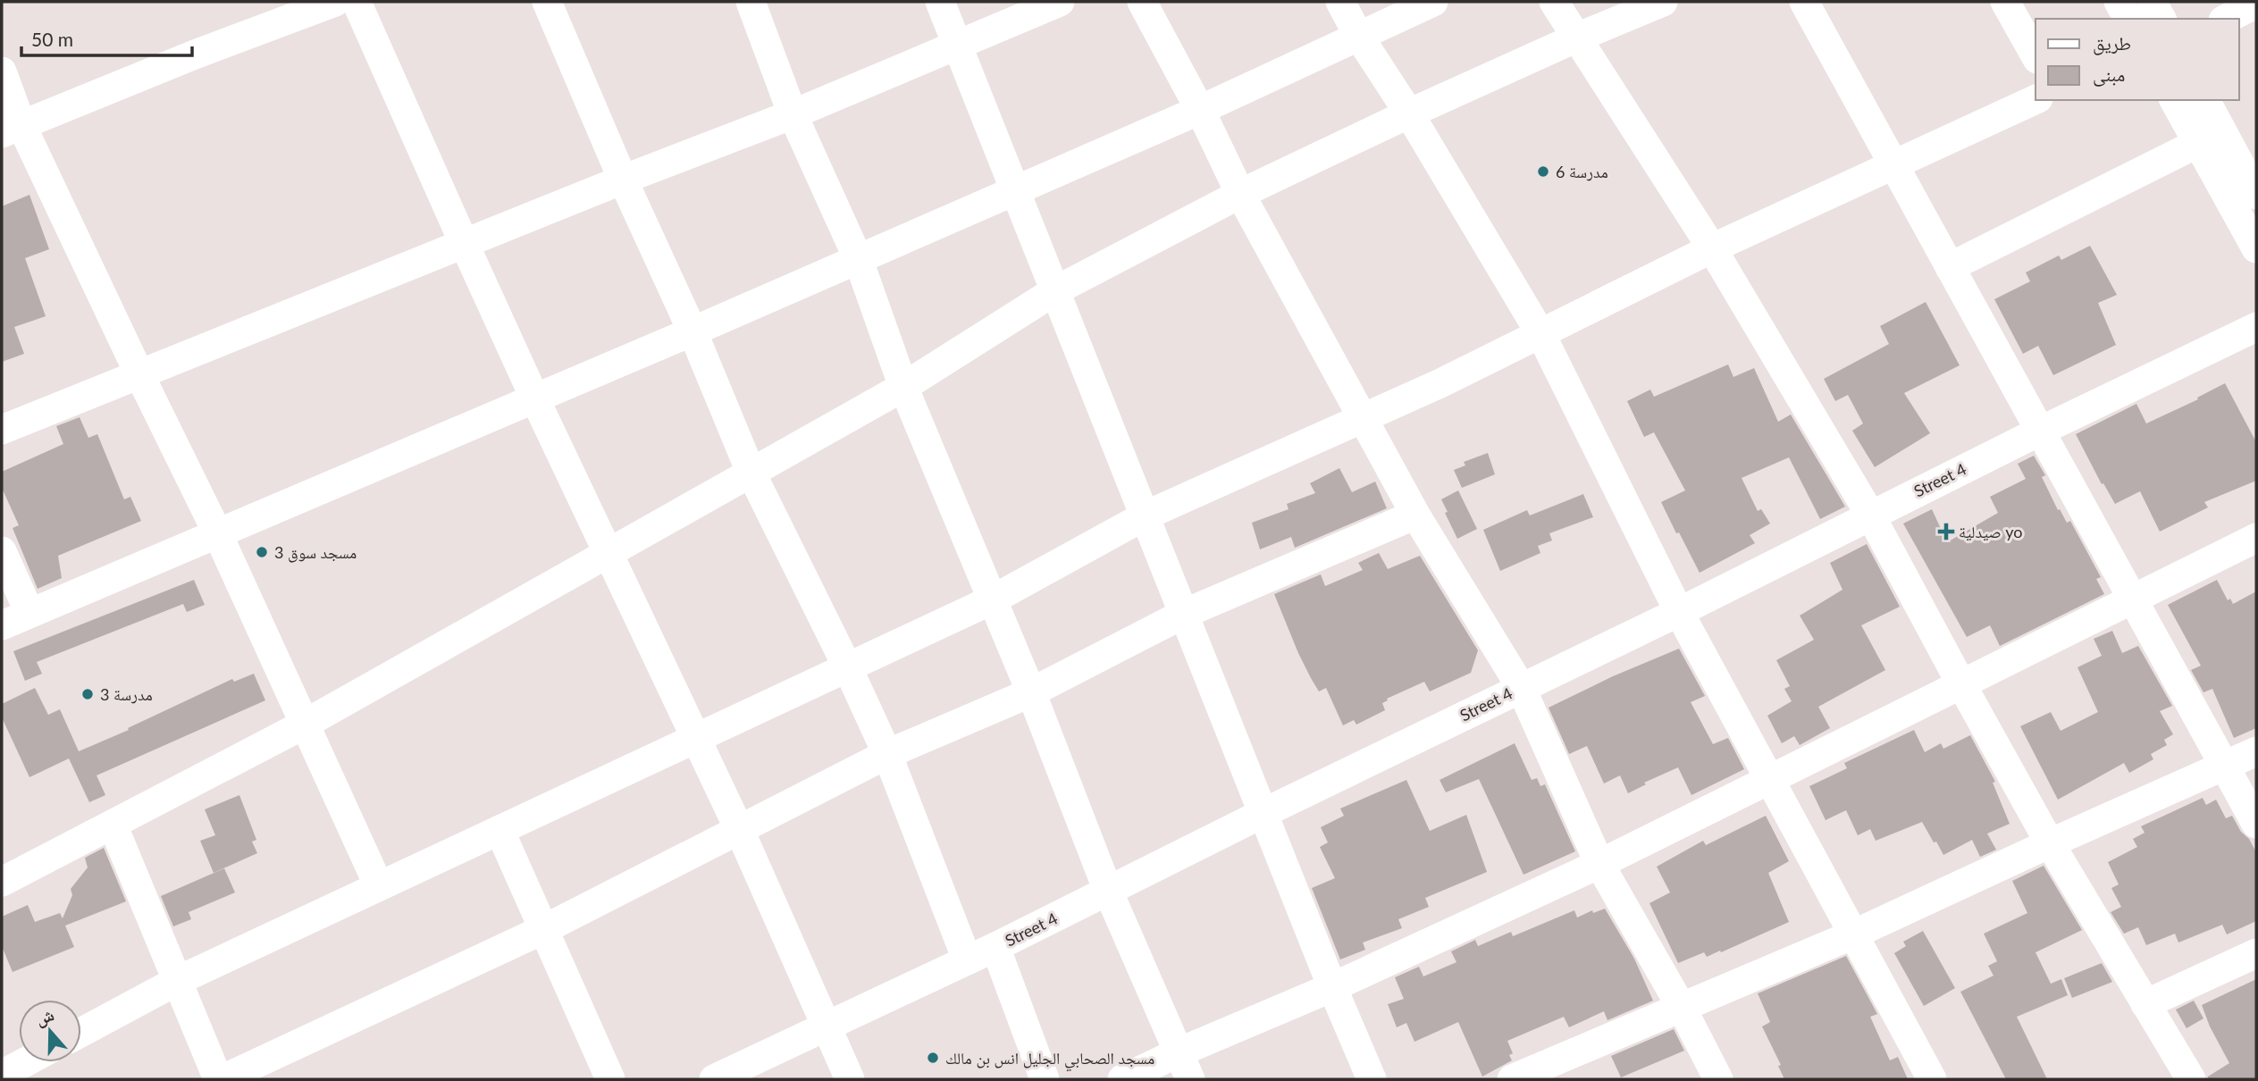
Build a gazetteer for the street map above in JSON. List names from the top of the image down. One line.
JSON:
{"streets":{"street":["Street 4"]},"places":{"other":["مدرسة 6","مسجد سوق 3","مدرسة 3","مسجد الصحابي الجليل انس بن مالك"],"health":["صيدلية yo"]},"legend":["طريق","مبنى"],"scale_bar":"50 m","north":"top"}
